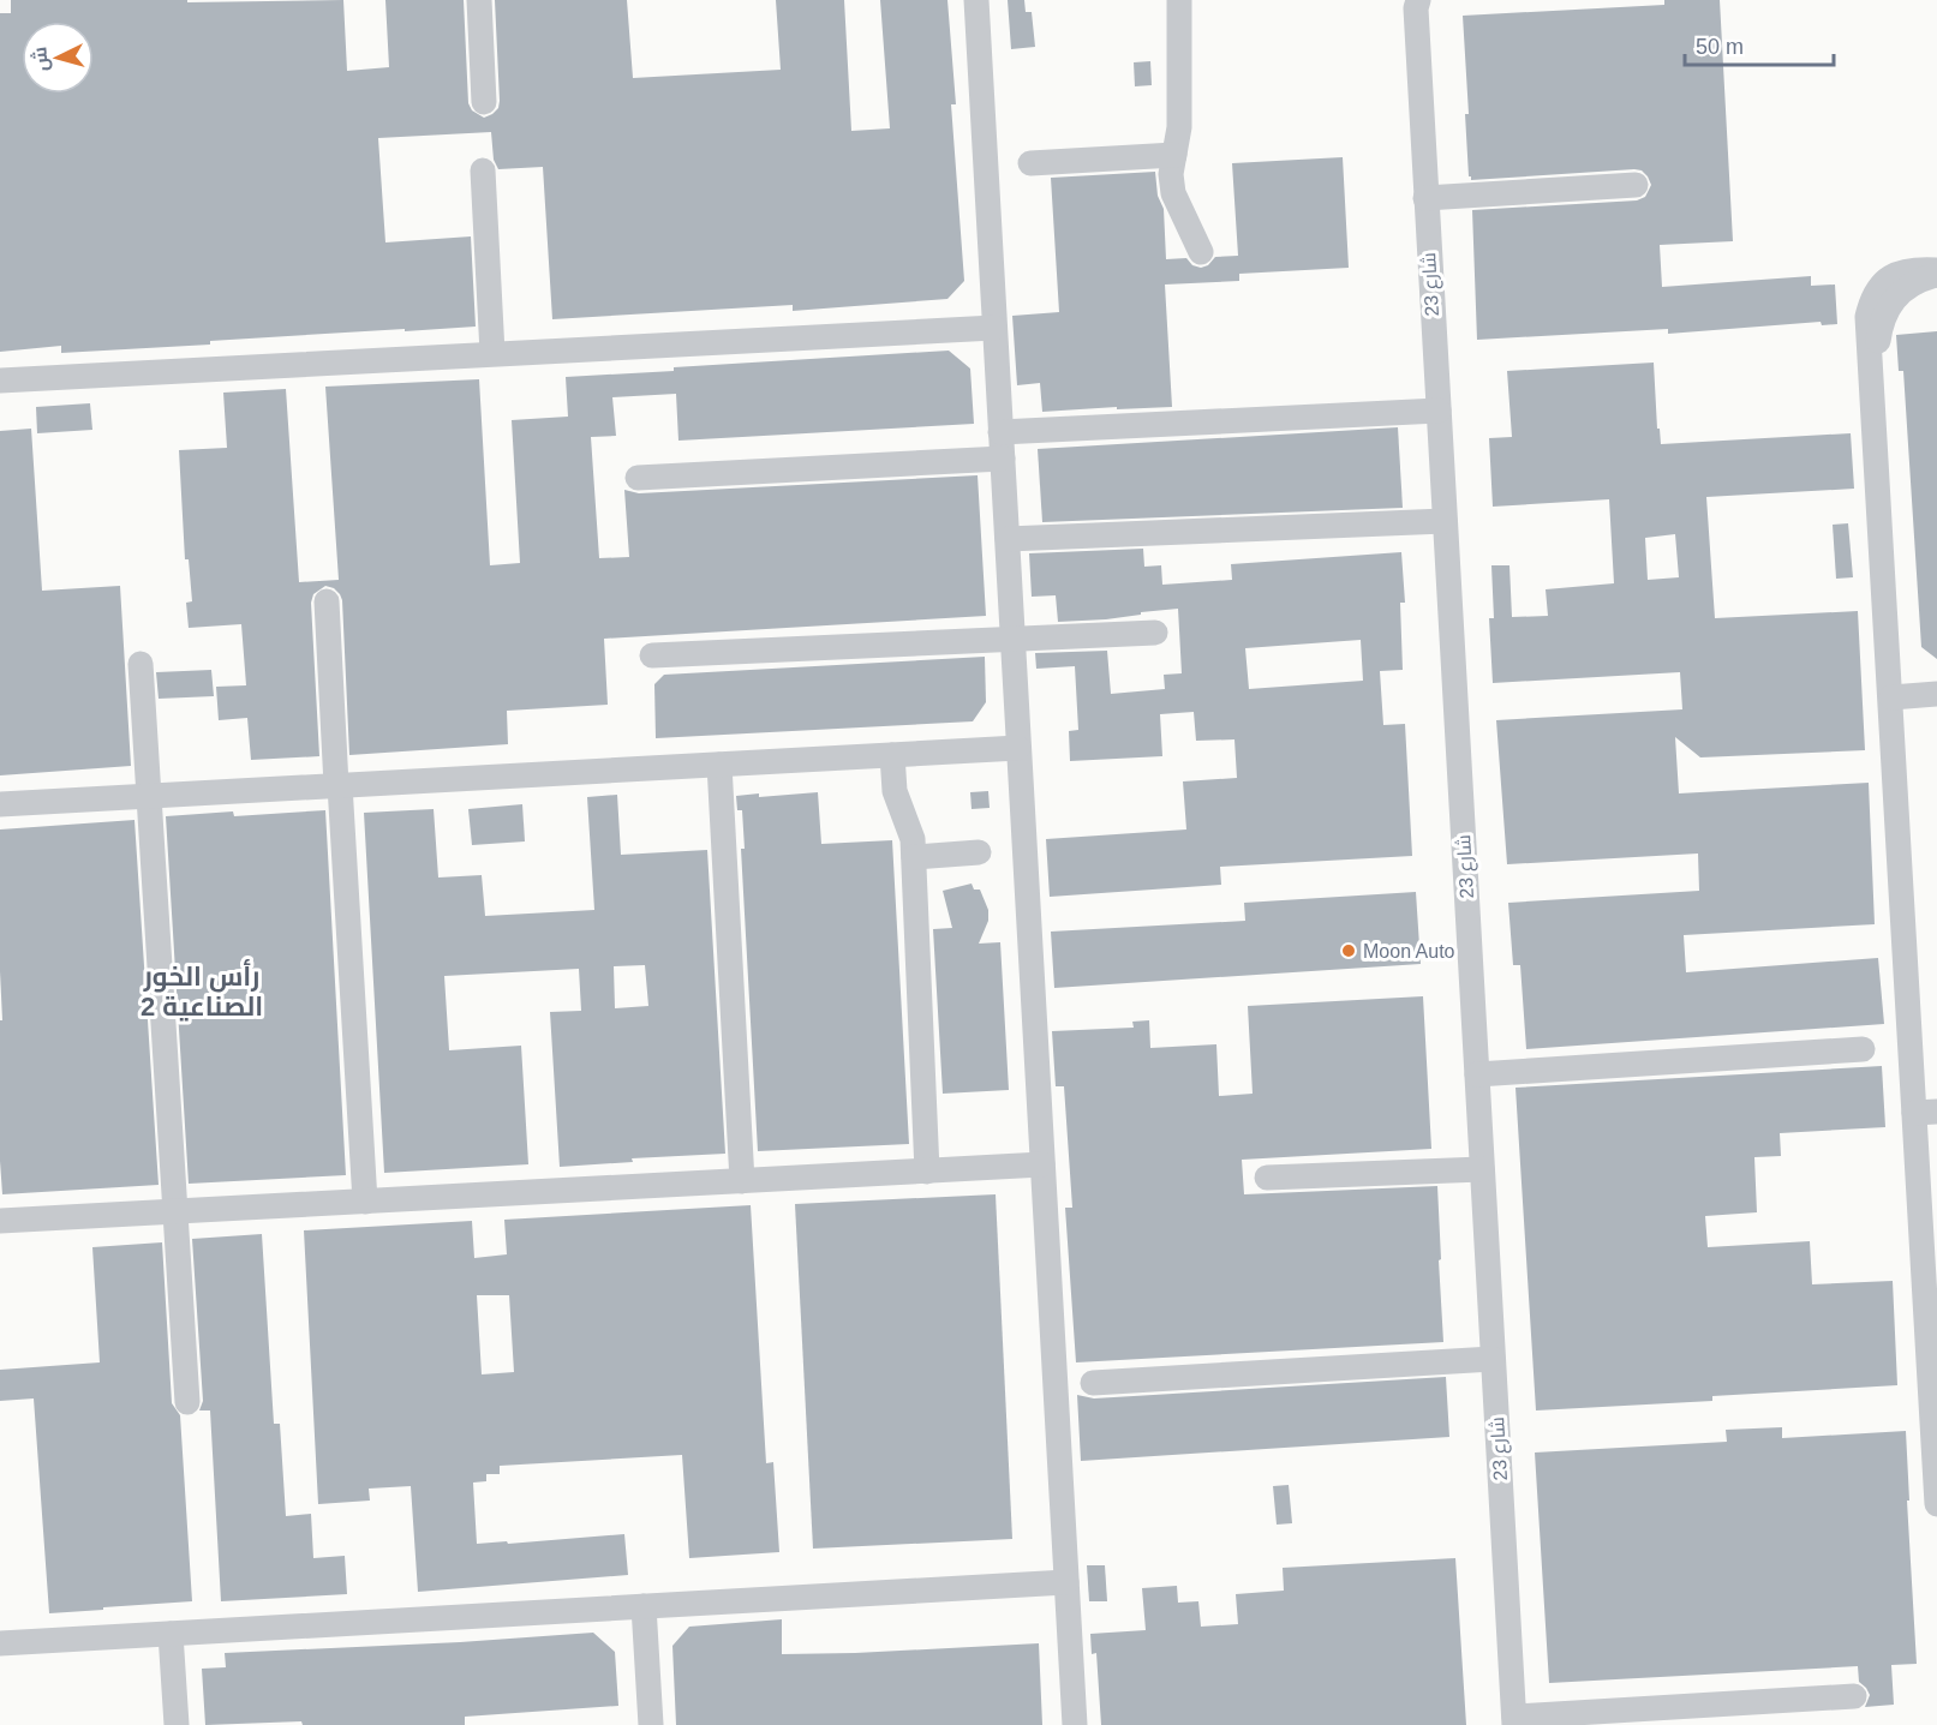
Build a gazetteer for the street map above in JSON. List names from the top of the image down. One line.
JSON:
{"streets":{"street":["شارع 23"]},"districts":["رأس الخور الصناعية 2"],"places":["Moon Auto"],"scale_bar":"50 m","north":"left"}
